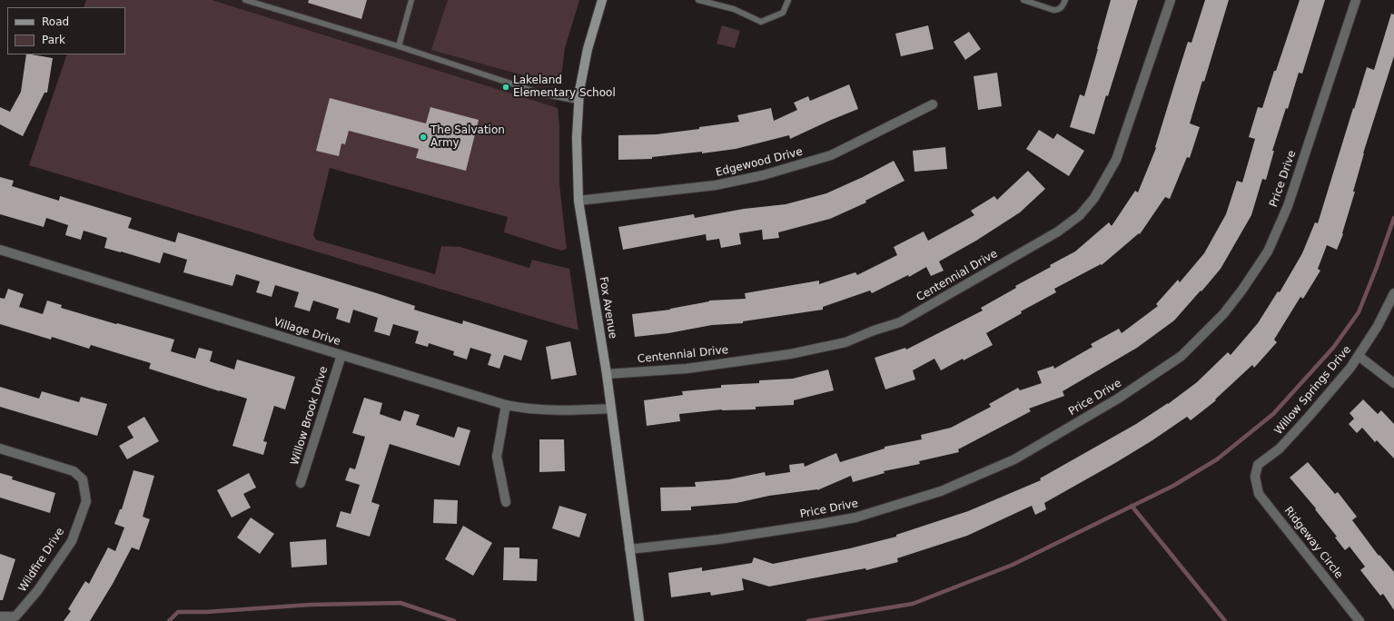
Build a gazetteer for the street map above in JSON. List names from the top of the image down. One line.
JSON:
{"streets":{"main road":["Fox Avenue"],"street":["Edgewood Drive","Price Drive","Centennial Drive","Village Drive","Willow Springs Drive","Willow Brook Drive","Ridgeway Circle","Wildfire Drive"]},"crossings":[["Edgewood Drive","Fox Avenue"],["Price Drive","Fox Avenue"],["Centennial Drive","Fox Avenue"],["Fox Avenue","Village Drive"],["Village Drive","Willow Brook Drive"],["Willow Springs Drive","Ridgeway Circle"]],"places":["Lakeland Elementary School","The Salvation Army"],"legend":["Road","Park"]}
